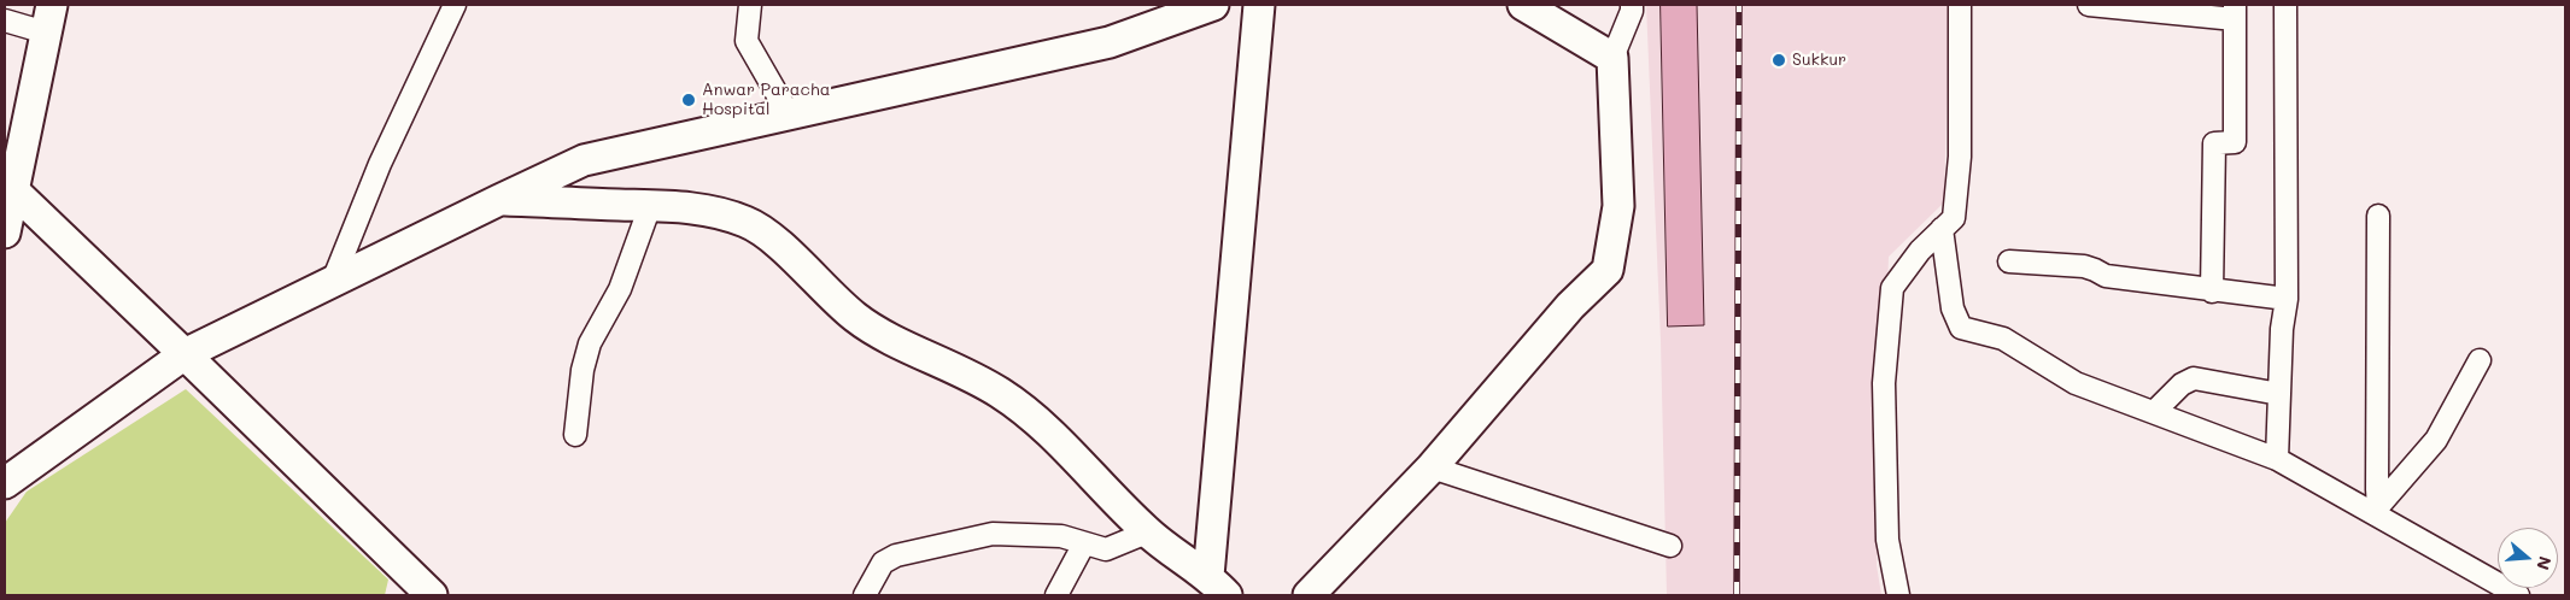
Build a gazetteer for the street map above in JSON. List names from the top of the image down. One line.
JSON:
{"places":["Sukkur","Anwar Paracha Hospital"],"north":"right"}
